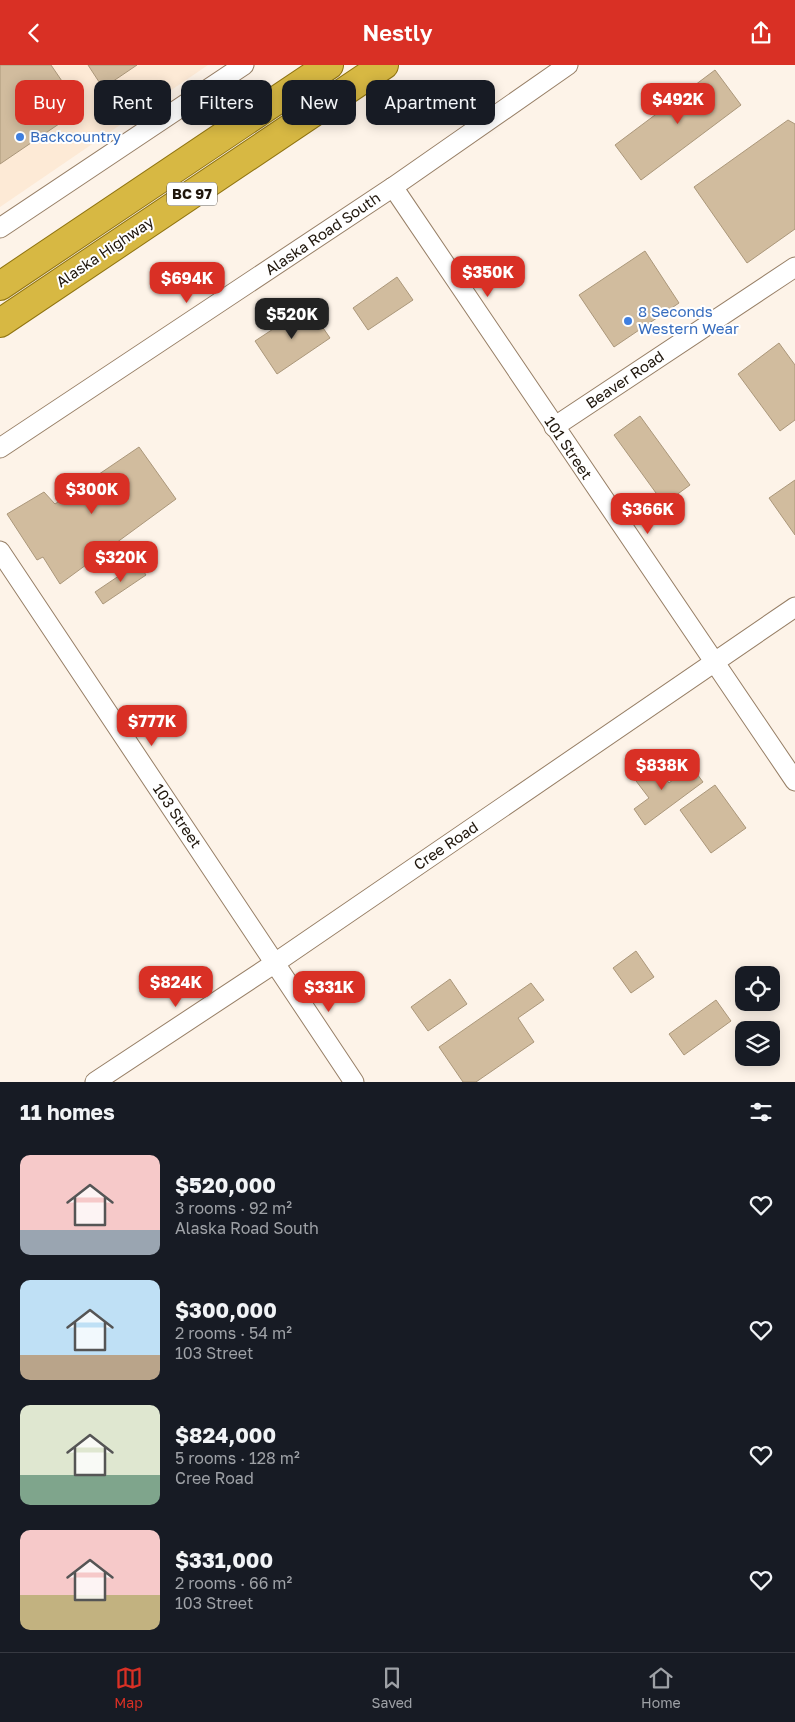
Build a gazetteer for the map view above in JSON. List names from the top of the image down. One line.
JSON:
{"streets":{"highway":["BC 97","Alaska Highway"],"street":["Alaska Road South","Beaver Road","101 Street","103 Street","Cree Road"]},"crossings":[["Alaska Road South","101 Street"],["Beaver Road","101 Street"],["101 Street","Cree Road"],["103 Street","Cree Road"]],"places":["Backcountry","8 Seconds Western Wear"],"page":{"header":"Nestly","chip":["Buy","Rent","Filters","New","Apartment"],"price":["$492K","$350K","$694K","$520K","$300K","$366K","$320K","$777K","$838K","$824K","$331K"],"heading":"11 homes","list":[{"name":"$520,000","note":"3 rooms · 92 m² · Alaska Road South"},{"name":"$300,000","note":"2 rooms · 54 m² · 103 Street"},{"name":"$824,000","note":"5 rooms · 128 m² · Cree Road"},{"name":"$331,000","note":"2 rooms · 66 m² · 103 Street"}],"tabs":["Map","Saved","Home"]}}
